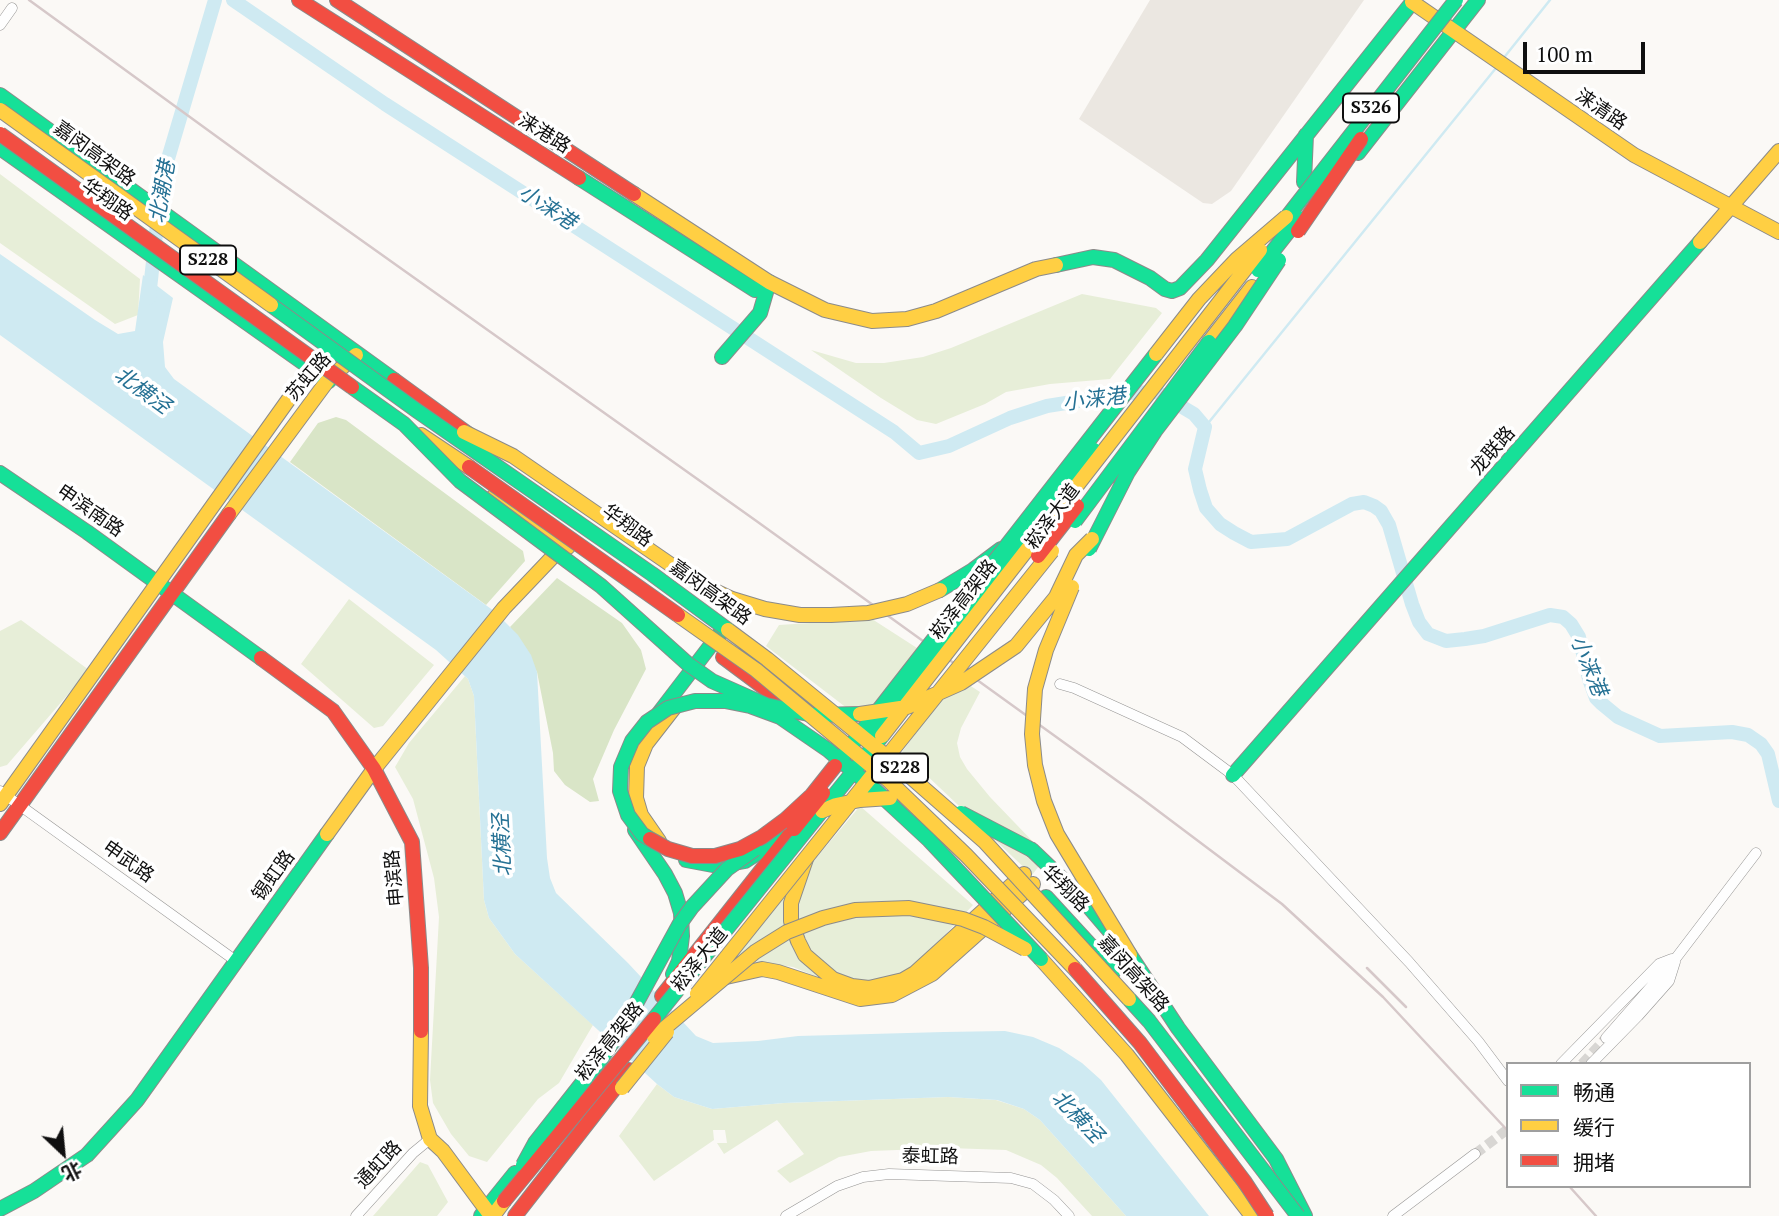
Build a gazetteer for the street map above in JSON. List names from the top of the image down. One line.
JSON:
{"streets":{"main road":["S326","涞清路","涞港路","嘉闵高架路","华翔路","S228","苏虹路","龙联路","申滨南路","崧泽大道","崧泽高架路","锡虹路","申滨路"],"street":["申武路","泰虹路","通虹路"]},"crossings":[["涞清路","龙联路"],["涞清路","崧泽大道"],["嘉闵高架路","华翔路"],["华翔路","苏虹路"],["华翔路","锡虹路"],["苏虹路","申滨南路"],["苏虹路","申武路"],["苏虹路","申滨路"],["申滨南路","申滨路"],["崧泽大道","崧泽高架路"],["崧泽大道","申滨路"],["崧泽高架路","申滨路"],["申武路","锡虹路"],["锡虹路","申滨路"],["申滨路","通虹路"]],"water":["北潮港","小涞港","北横泾"],"legend":["畅通","缓行","拥堵"],"scale_bar":"100 m","north":"bottom right"}
